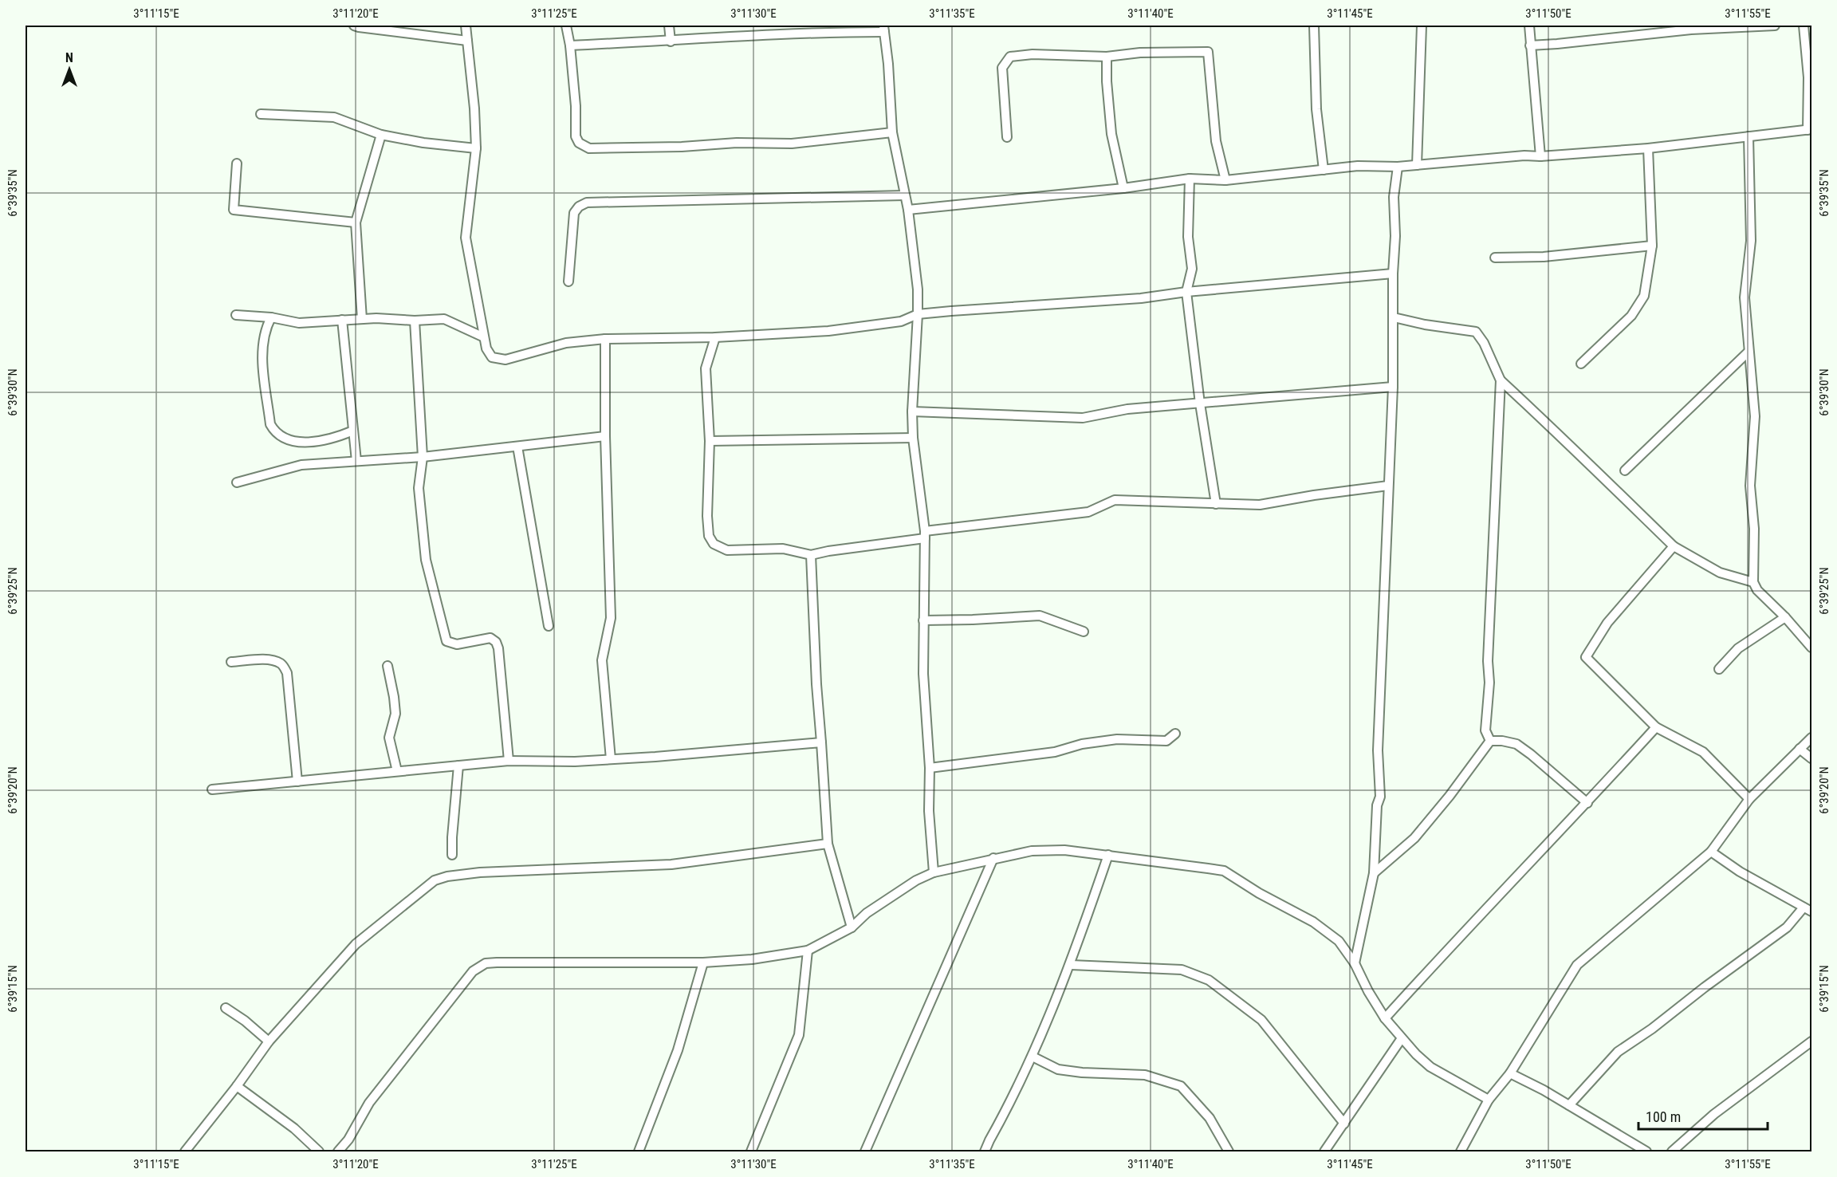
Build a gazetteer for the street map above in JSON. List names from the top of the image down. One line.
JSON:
{"scale_bar":"100 m","north":"top","coordinates":["3°11'15\"E","3°11'20\"E","3°11'25\"E","3°11'30\"E","3°11'35\"E","3°11'40\"E","3°11'45\"E","3°11'50\"E","3°11'55\"E","6°39'35\"N","6°39'30\"N","6°39'25\"N","6°39'20\"N","6°39'15\"N"]}
